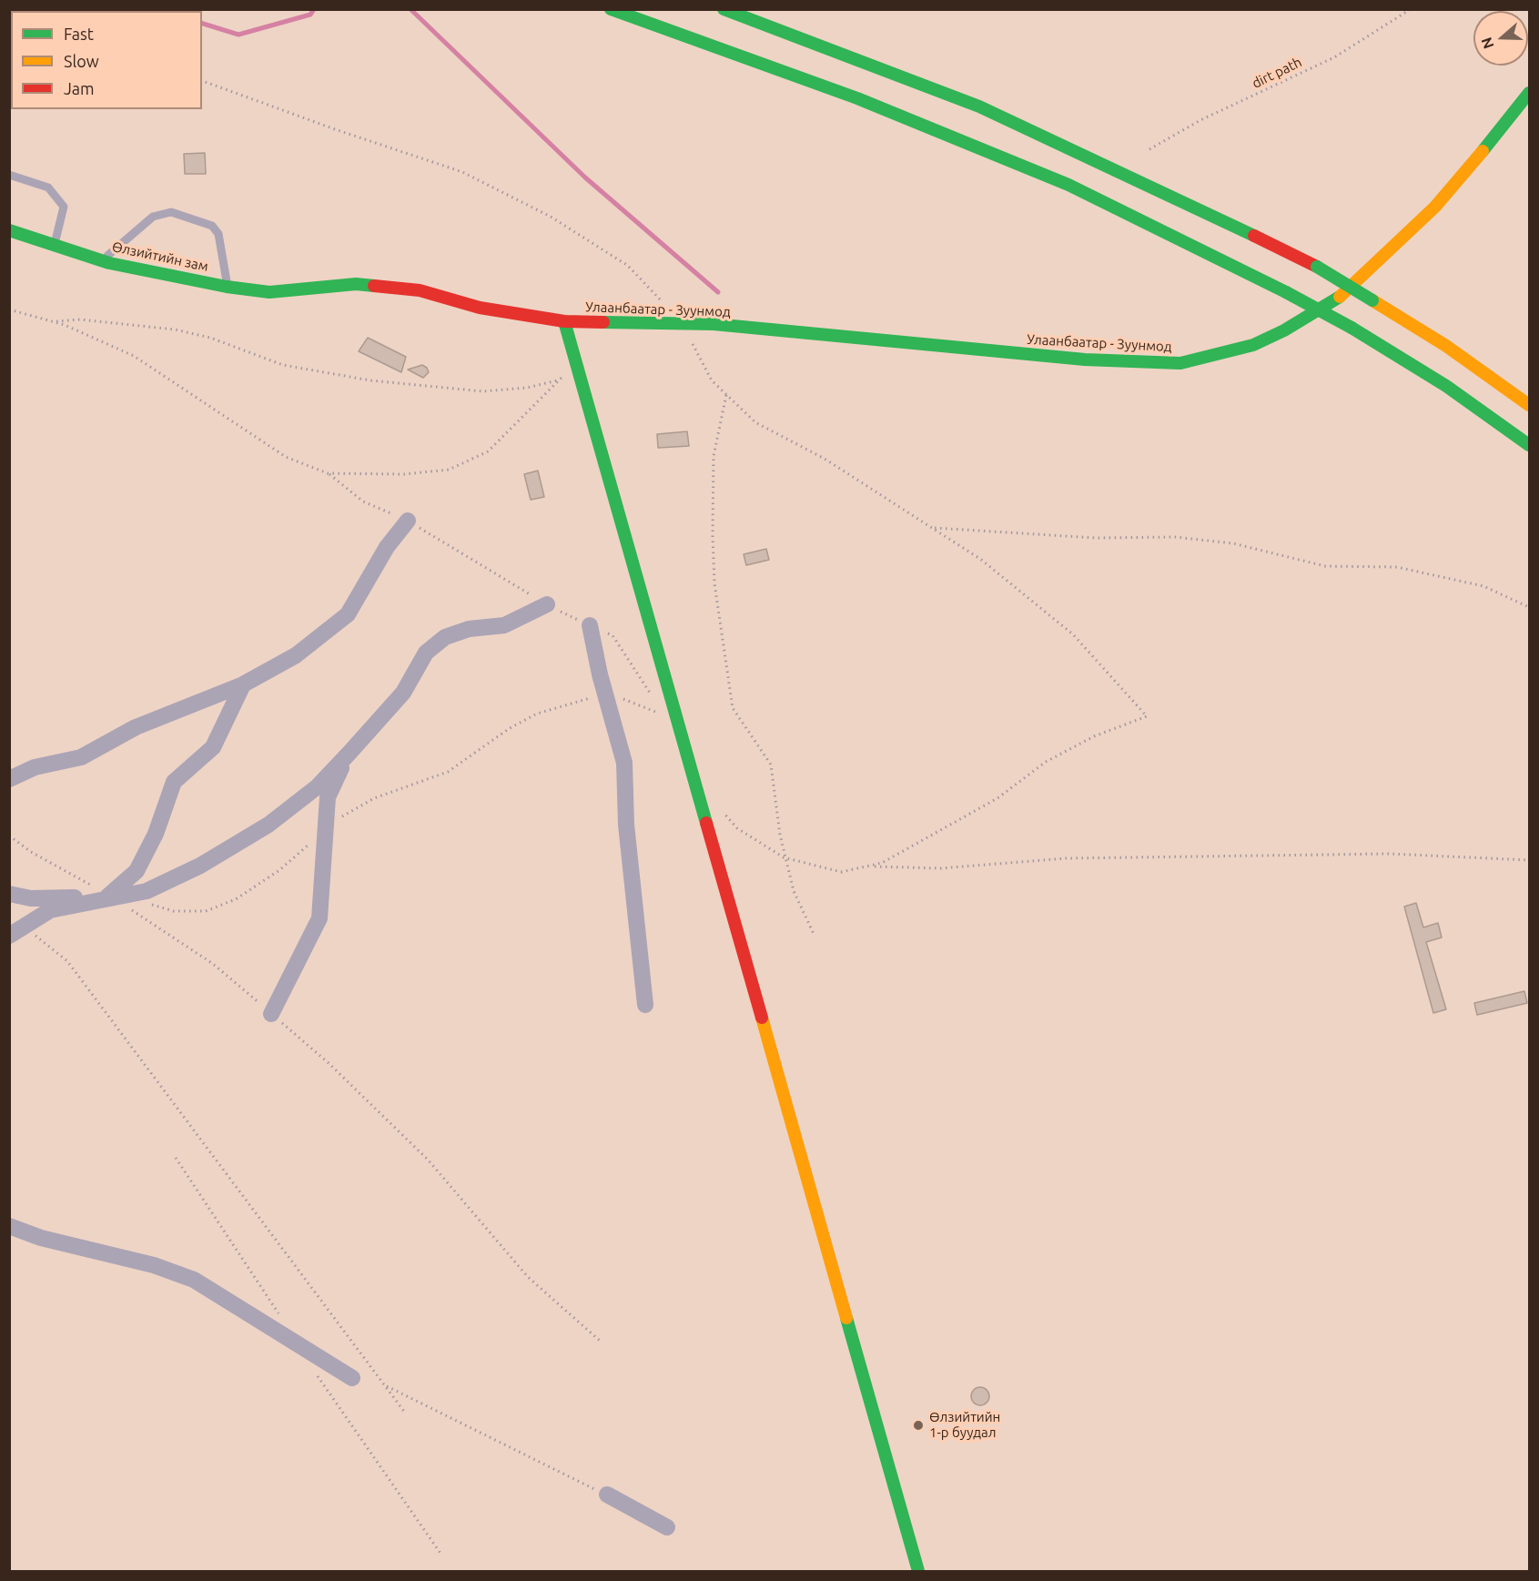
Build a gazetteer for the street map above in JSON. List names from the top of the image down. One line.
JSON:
{"streets":{"main road":["Өлзийтийн зам","Улаанбаатар - Зуунмод"],"path":["dirt path"]},"crossings":[["Өлзийтийн зам","Улаанбаатар - Зуунмод"]],"places":["Өлзийтийн 1-р буудал"],"legend":["Fast","Slow","Jam"],"north":"left"}
